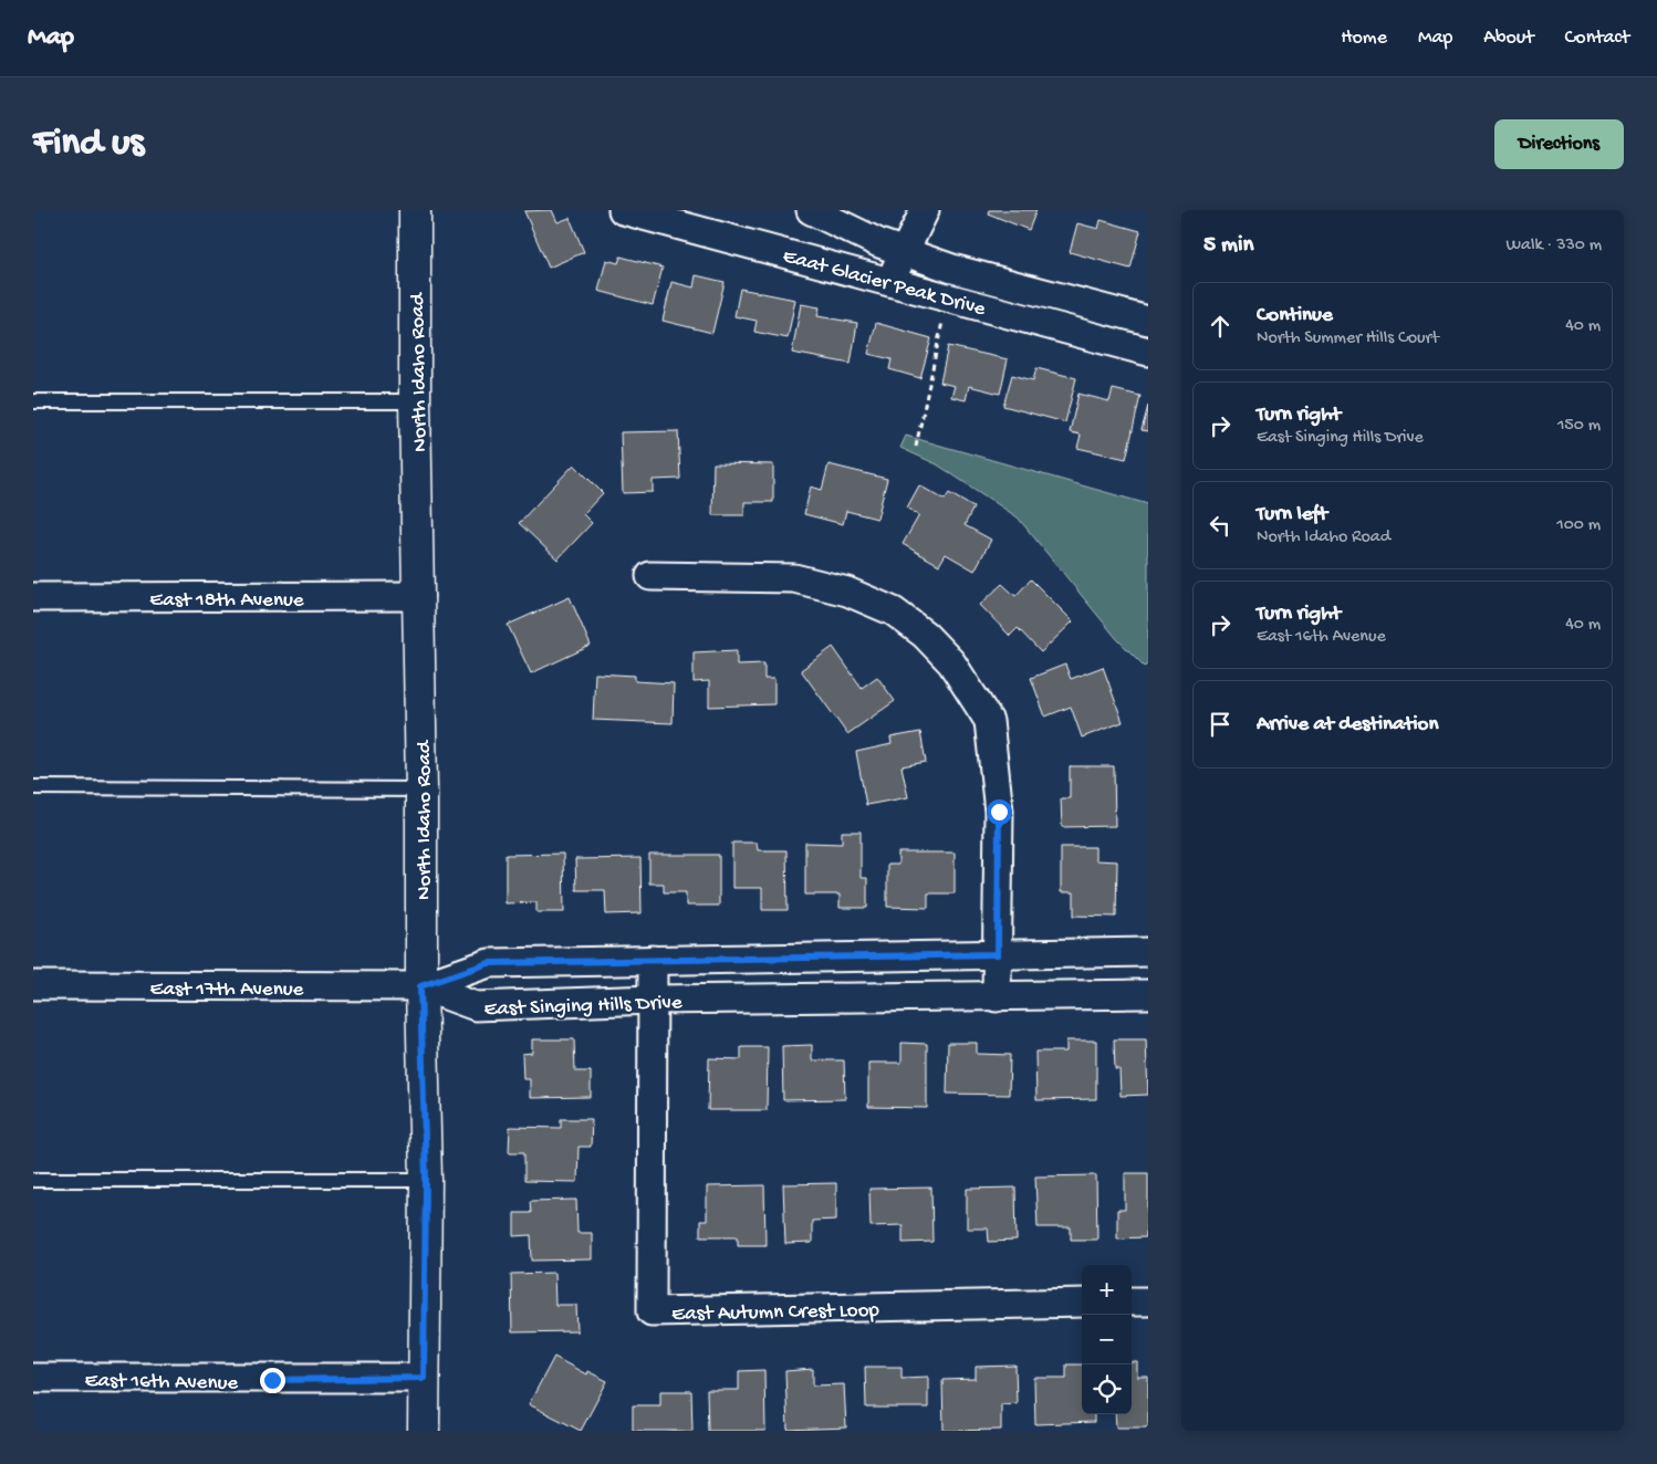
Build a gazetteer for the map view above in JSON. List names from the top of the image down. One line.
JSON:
{"streets":{"main road":["North Idaho Road"],"street":["Eaat Glacier Peak Drive","East 18th Avenue","East 17th Avenue","East Singing Hills Drive","East Autumn Crest Loop","East 16th Avenue"]},"crossings":[["North Idaho Road","East 18th Avenue"],["North Idaho Road","East 17th Avenue"],["North Idaho Road","East Singing Hills Drive"],["North Idaho Road","East 16th Avenue"],["East 17th Avenue","East Singing Hills Drive"],["East Singing Hills Drive","East Autumn Crest Loop"]],"page":{"header":"Map","nav":["Home","Map","About","Contact"],"buttons":"Directions","title":"Find us","heading":["5 min","Walk · 330 m"],"list":[["Continue","North Summer Hills Court","40 m"],["Turn right","East Singing Hills Drive","150 m"],["Turn left","North Idaho Road","100 m"],["Turn right","East 16th Avenue","40 m"],"Arrive at destination"],"map_buttons":["+","−"]}}
